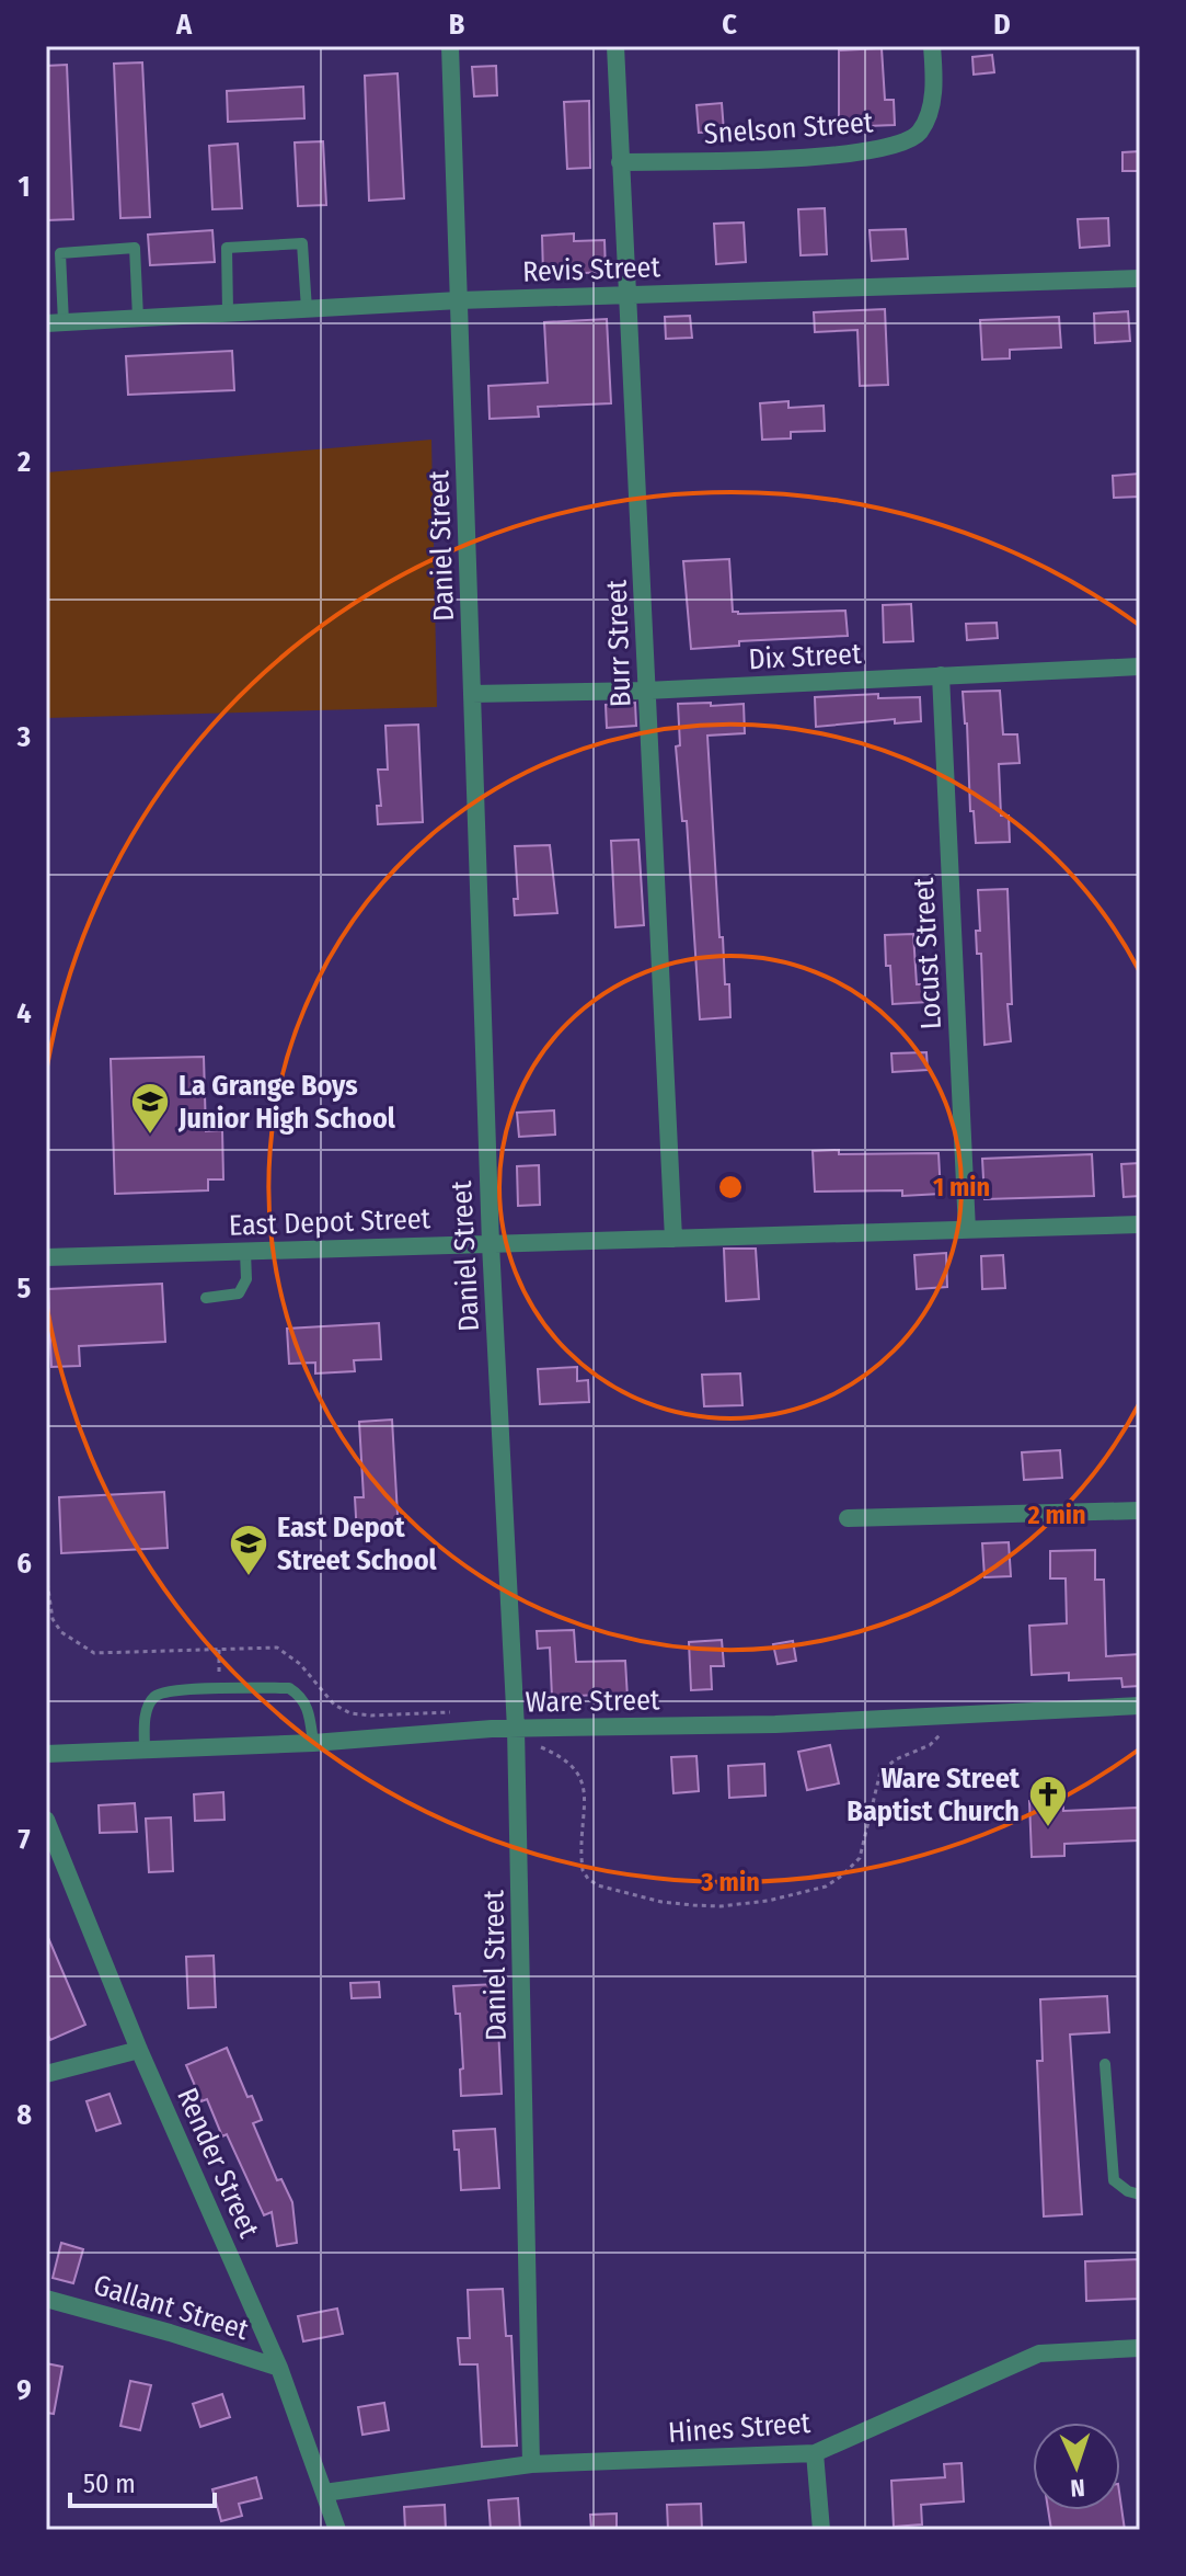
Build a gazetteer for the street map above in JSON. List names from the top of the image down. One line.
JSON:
{"streets":{"street":["Snelson Street","Revis Street","Daniel Street","Burr Street","Dix Street","Locust Street","East Depot Street","Ware Street","Render Street","Gallant Street","Hines Street"]},"crossings":[["Snelson Street","Burr Street"],["Revis Street","Daniel Street"],["Revis Street","Burr Street"],["Daniel Street","Dix Street"],["Daniel Street","East Depot Street"],["Daniel Street","Ware Street"],["Daniel Street","Hines Street"],["Burr Street","Dix Street"],["Burr Street","East Depot Street"],["Dix Street","Locust Street"],["Locust Street","East Depot Street"],["Render Street","Gallant Street"],["Render Street","Hines Street"]],"places":{"school or university":["La Grange Boys Junior High School","East Depot Street School"],"church":["Ware Street Baptist Church"]},"scale_bar":"50 m","north":"bottom","grid":{"columns":["A","B","C","D"],"rows":["1","2","3","4","5","6","7","8","9"]},"rings":["1 min","2 min","3 min"]}
